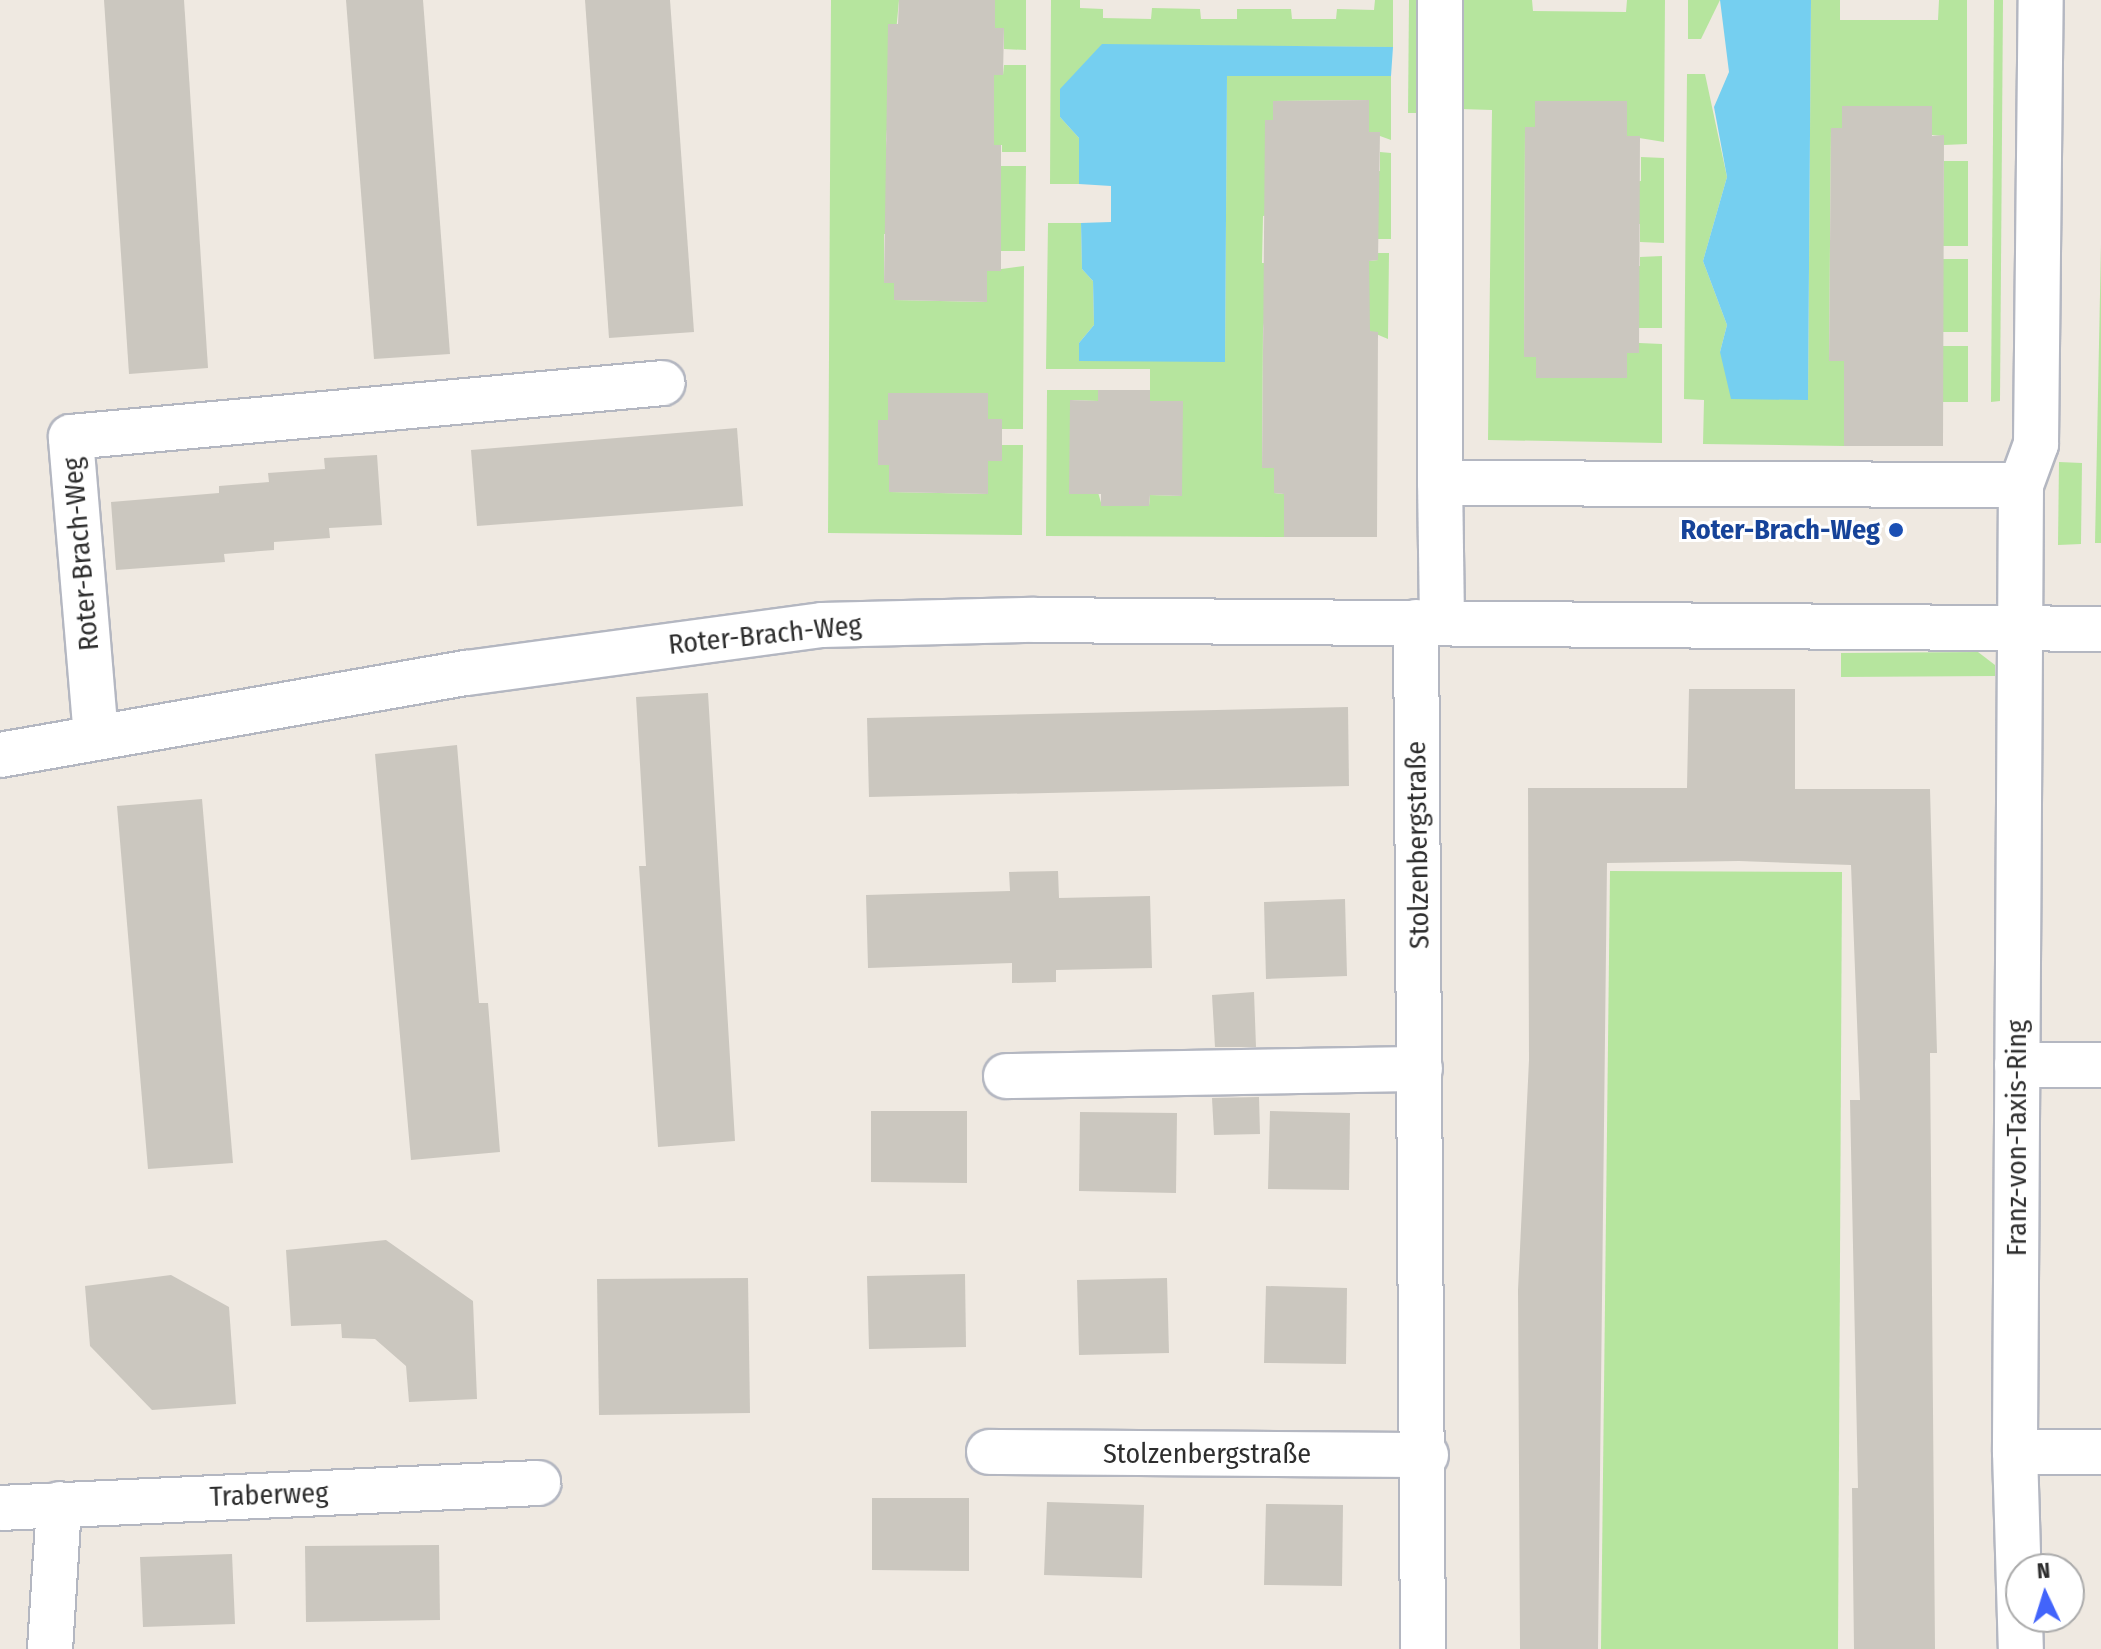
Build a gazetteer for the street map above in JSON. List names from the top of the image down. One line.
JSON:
{"streets":{"street":["Roter-Brach-Weg","Stolzenbergstraße","Franz-von-Taxis-Ring","Traberweg"]},"crossings":[["Roter-Brach-Weg","Stolzenbergstraße"],["Roter-Brach-Weg","Franz-von-Taxis-Ring"]],"places":["Roter-Brach-Weg"],"north":"top"}
